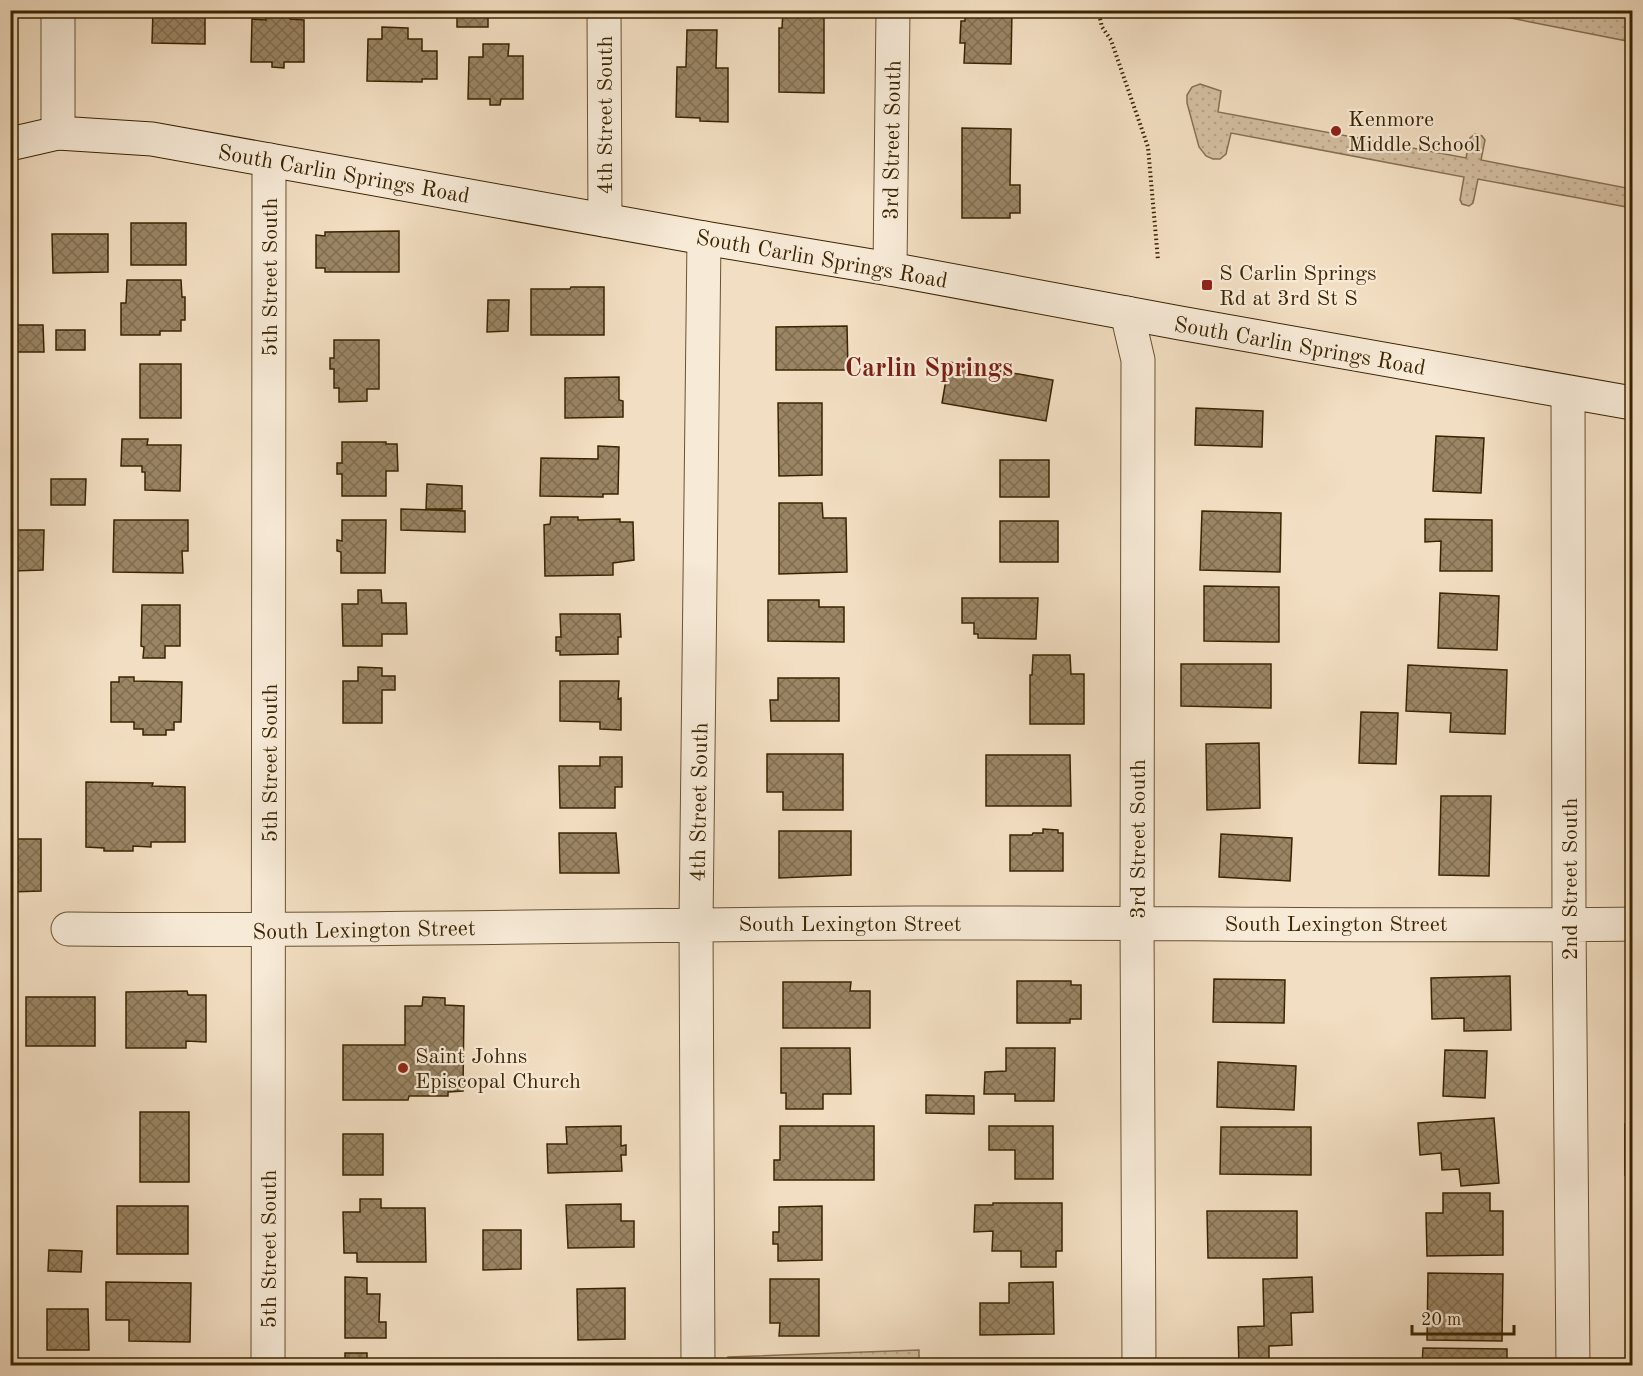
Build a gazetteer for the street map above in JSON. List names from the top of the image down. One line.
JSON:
{"streets":{"street":["4th Street South","3rd Street South","South Carlin Springs Road","5th Street South","2nd Street South","South Lexington Street"]},"crossings":[["4th Street South","South Carlin Springs Road"],["4th Street South","South Lexington Street"],["3rd Street South","South Carlin Springs Road"],["3rd Street South","South Lexington Street"],["South Carlin Springs Road","5th Street South"],["South Carlin Springs Road","2nd Street South"],["5th Street South","South Lexington Street"],["2nd Street South","South Lexington Street"]],"districts":["Carlin Springs"],"places":{"other":["Kenmore Middle School","Saint Johns Episcopal Church"],"transit":["S Carlin Springs Rd at 3rd St S"]},"scale_bar":"20 m"}
